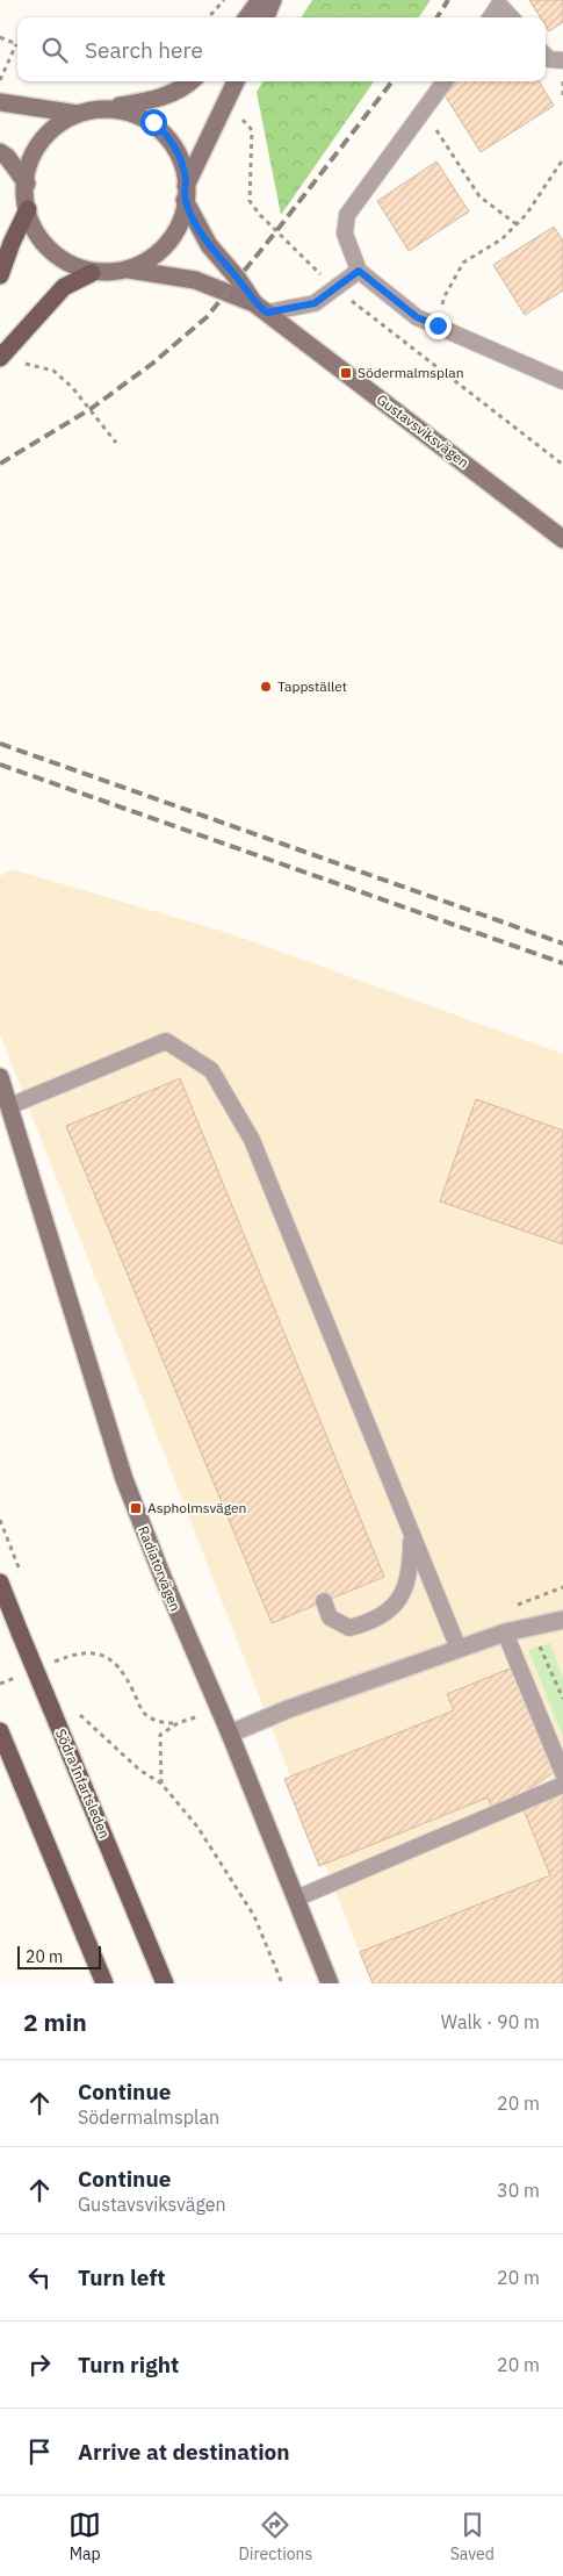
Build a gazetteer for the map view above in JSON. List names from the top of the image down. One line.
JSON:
{"streets":{"main road":["Södra Infartsleden"],"street":["Gustavsviksvägen","Radiatorvägen"]},"places":{"transit":["Södermalmsplan","Aspholmsvägen"],"other":["Tappstället"]},"scale_bar":"20 m","page":{"search":"Search here","scale":"20 m","heading":["2 min","Walk · 90 m"],"list":[["Continue","Södermalmsplan","20 m"],["Continue","Gustavsviksvägen","30 m"],["Turn left","20 m"],["Turn right","20 m"],"Arrive at destination"],"nav":["Map","Directions","Saved"]}}
